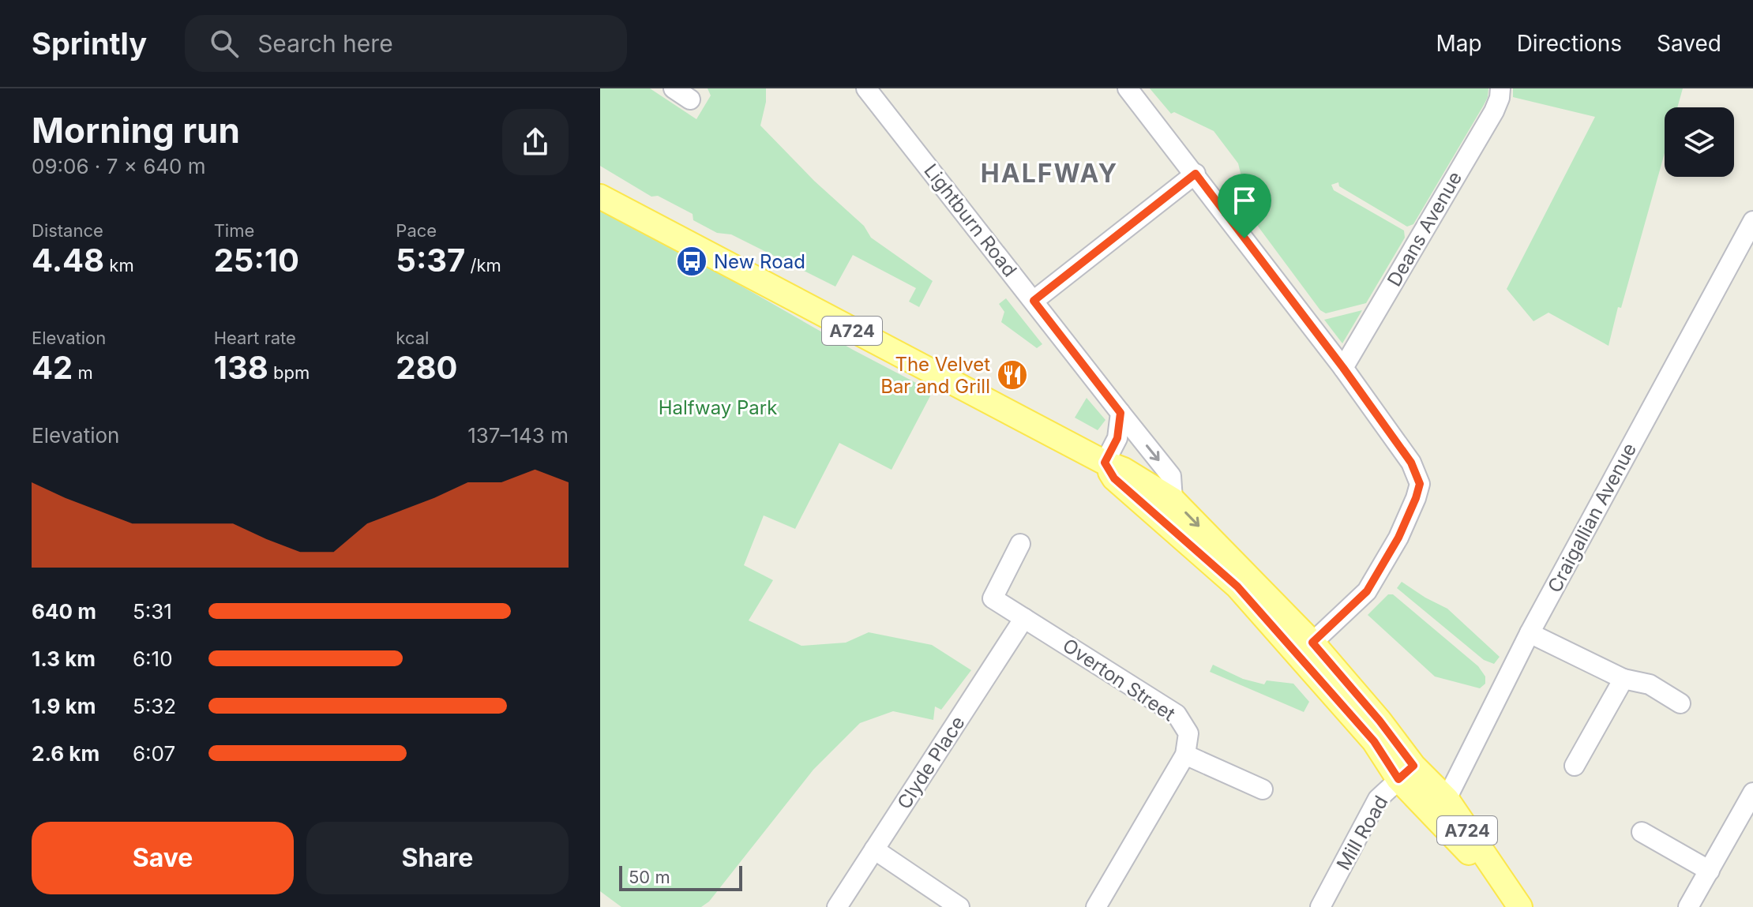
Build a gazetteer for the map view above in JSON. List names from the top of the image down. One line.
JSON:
{"streets":{"main road":["A724"],"street":["Lightburn Road","Deans Avenue","Craigallian Avenue","Overton Street","Clyde Place","Mill Road"]},"crossings":[["Lightburn Road","A724"],["A724","Craigallian Avenue"],["A724","Mill Road"],["Overton Street","Clyde Place"]],"districts":["HALFWAY"],"parks":["Halfway Park"],"places":{"bus stop":["New Road"],"restaurant":["The Velvet Bar and Grill"]},"scale_bar":"50 m","page":{"header":"Sprintly","search":"Search here","nav":["Map","Directions","Saved"],"heading":["Morning run","09:06 · 7 × 640 m"],"stats":[["Distance","4.48 km"],["Time","25:10"],["Pace","5:37 /km"],["Elevation","42 m"],["Heart rate","138 bpm"],["kcal","280"]],"chart":["Elevation","137–143 m"],"list":[{"name":"640 m","note":"5:31"},{"name":"1.3 km","note":"6:10"},{"name":"1.9 km","note":"5:32"},{"name":"2.6 km","note":"6:07"}],"buttons":["Save","Share"],"scale":"50 m"}}
